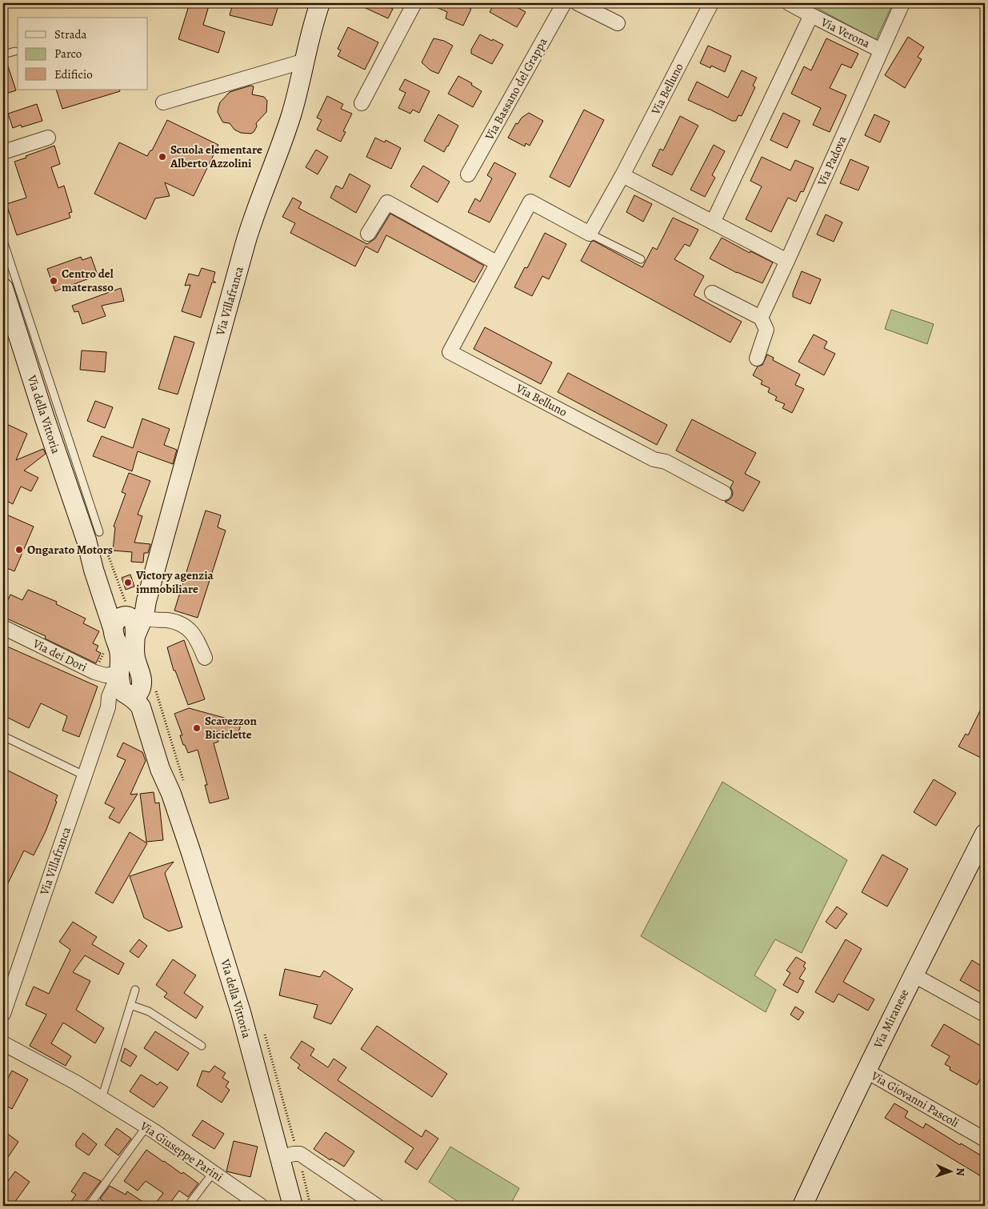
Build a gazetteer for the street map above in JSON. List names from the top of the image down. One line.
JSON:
{"streets":{"main road":["Via Villafranca","Via della Vittoria","Via Miranese"],"street":["Via Verona","Via Bassano del Grappa","Via Belluno","Via Padova","Via dei Dori","Via Giovanni Pascoli","Via Giuseppe Parini"]},"crossings":[["Via Verona","Via Padova"],["Via Villafranca","Via della Vittoria"],["Via Villafranca","Via dei Dori"],["Via della Vittoria","Via dei Dori"],["Via Miranese","Via Giovanni Pascoli"]],"places":["Scuola elementare Alberto Azzolini","Centro del materasso","Ongarato Motors","Victory agenzia immobiliare","Scavezzon Biciclette"],"legend":["Strada","Parco","Edificio"],"north":"right"}
